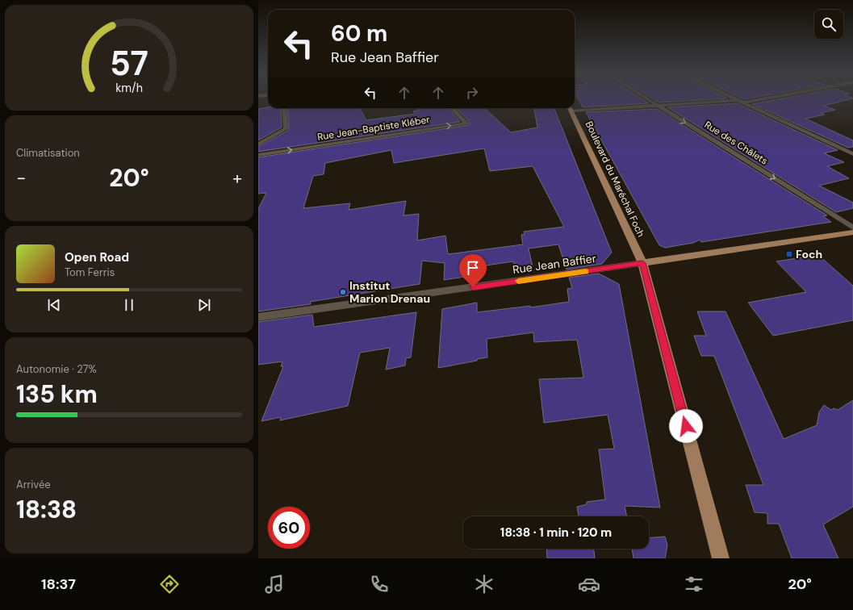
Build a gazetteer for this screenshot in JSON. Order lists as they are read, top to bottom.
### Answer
{
  "streets": {
    "main road": ["Boulevard du Maréchal Foch", "Rue Jean Baffier"],
    "street": ["Rue Jean-Baptiste Kléber", "Rue des Châlets"]
  },
  "crossings": [
    ["Boulevard du Maréchal Foch", "Rue Jean Baffier"]
  ],
  "one_way": ["Rue Jean-Baptiste Kléber"],
  "places": {
    "transit": ["Foch"],
    "other": ["Institut Marion Drenau"]
  },
  "page": {
    "turn": ["60 m", "Rue Jean Baffier"],
    "tile": [
      "Climatisation",
      ["Autonomie · 27%", "135 km"],
      ["Arrivée", "18:38"]
    ],
    "heat": ["−", "20°", "+"],
    "song": ["Open Road", "Tom Ferris"],
    "limit": "60",
    "trip": "18:38 · 1 min · 120 m",
    "tabs": ["18:37", "20°"],
    "gauge": ["57", "km/h"]
  }
}
